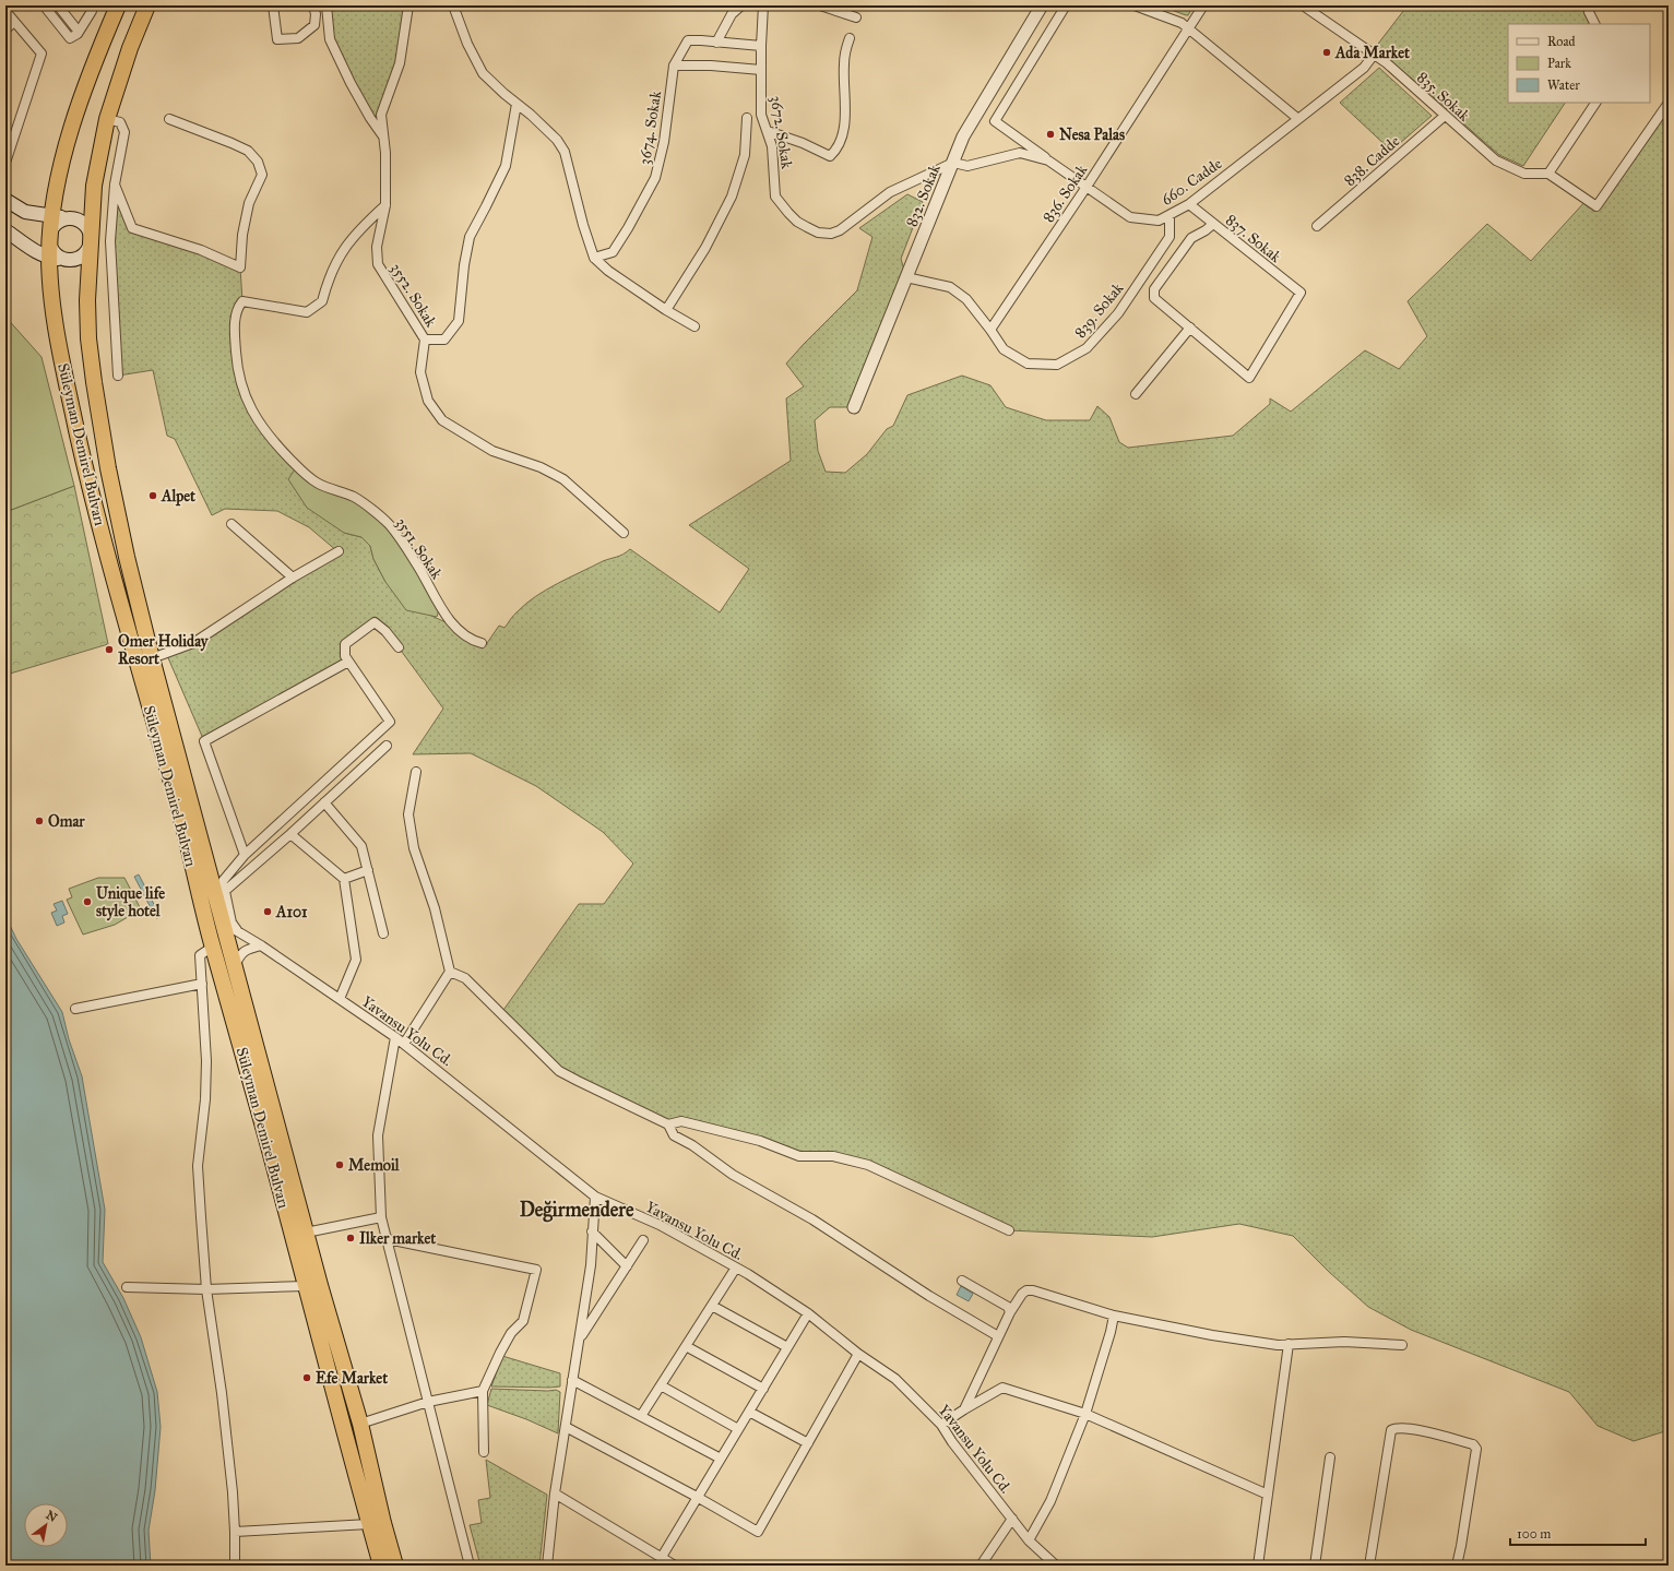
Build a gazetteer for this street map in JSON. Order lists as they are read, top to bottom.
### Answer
{
  "streets": {
    "highway": ["Süleyman Demirel Bulvarı"],
    "street": [
      "835. Sokak",
      "3674. Sokak",
      "3672. Sokak",
      "838. Cadde",
      "660. Cadde",
      "836. Sokak",
      "832. Sokak",
      "837. Sokak",
      "3552. Sokak",
      "839. Sokak",
      "3551. Sokak",
      "Yavansu Yolu Cd."
    ]
  },
  "crossings": [
    ["835. Sokak", "838. Cadde"],
    ["835. Sokak", "660. Cadde"],
    ["3672. Sokak", "660. Cadde"],
    ["3672. Sokak", "832. Sokak"],
    ["660. Cadde", "836. Sokak"],
    ["660. Cadde", "832. Sokak"],
    ["660. Cadde", "837. Sokak"],
    ["660. Cadde", "839. Sokak"],
    ["836. Sokak", "839. Sokak"],
    ["832. Sokak", "839. Sokak"],
    ["3552. Sokak", "3551. Sokak"],
    ["Süleyman Demirel Bulvarı", "Yavansu Yolu Cd."]
  ],
  "districts": ["Değirmendere"],
  "places": [
    "Ada Market",
    "Nesa Palas",
    "Alpet",
    "Omer Holiday Resort",
    "Omar",
    "Unique life style hotel",
    "A101",
    "Memoil",
    "Ilker market",
    "Efe Market"
  ],
  "legend": ["Road", "Park", "Water"],
  "scale_bar": "100 m",
  "north": "top right"
}
